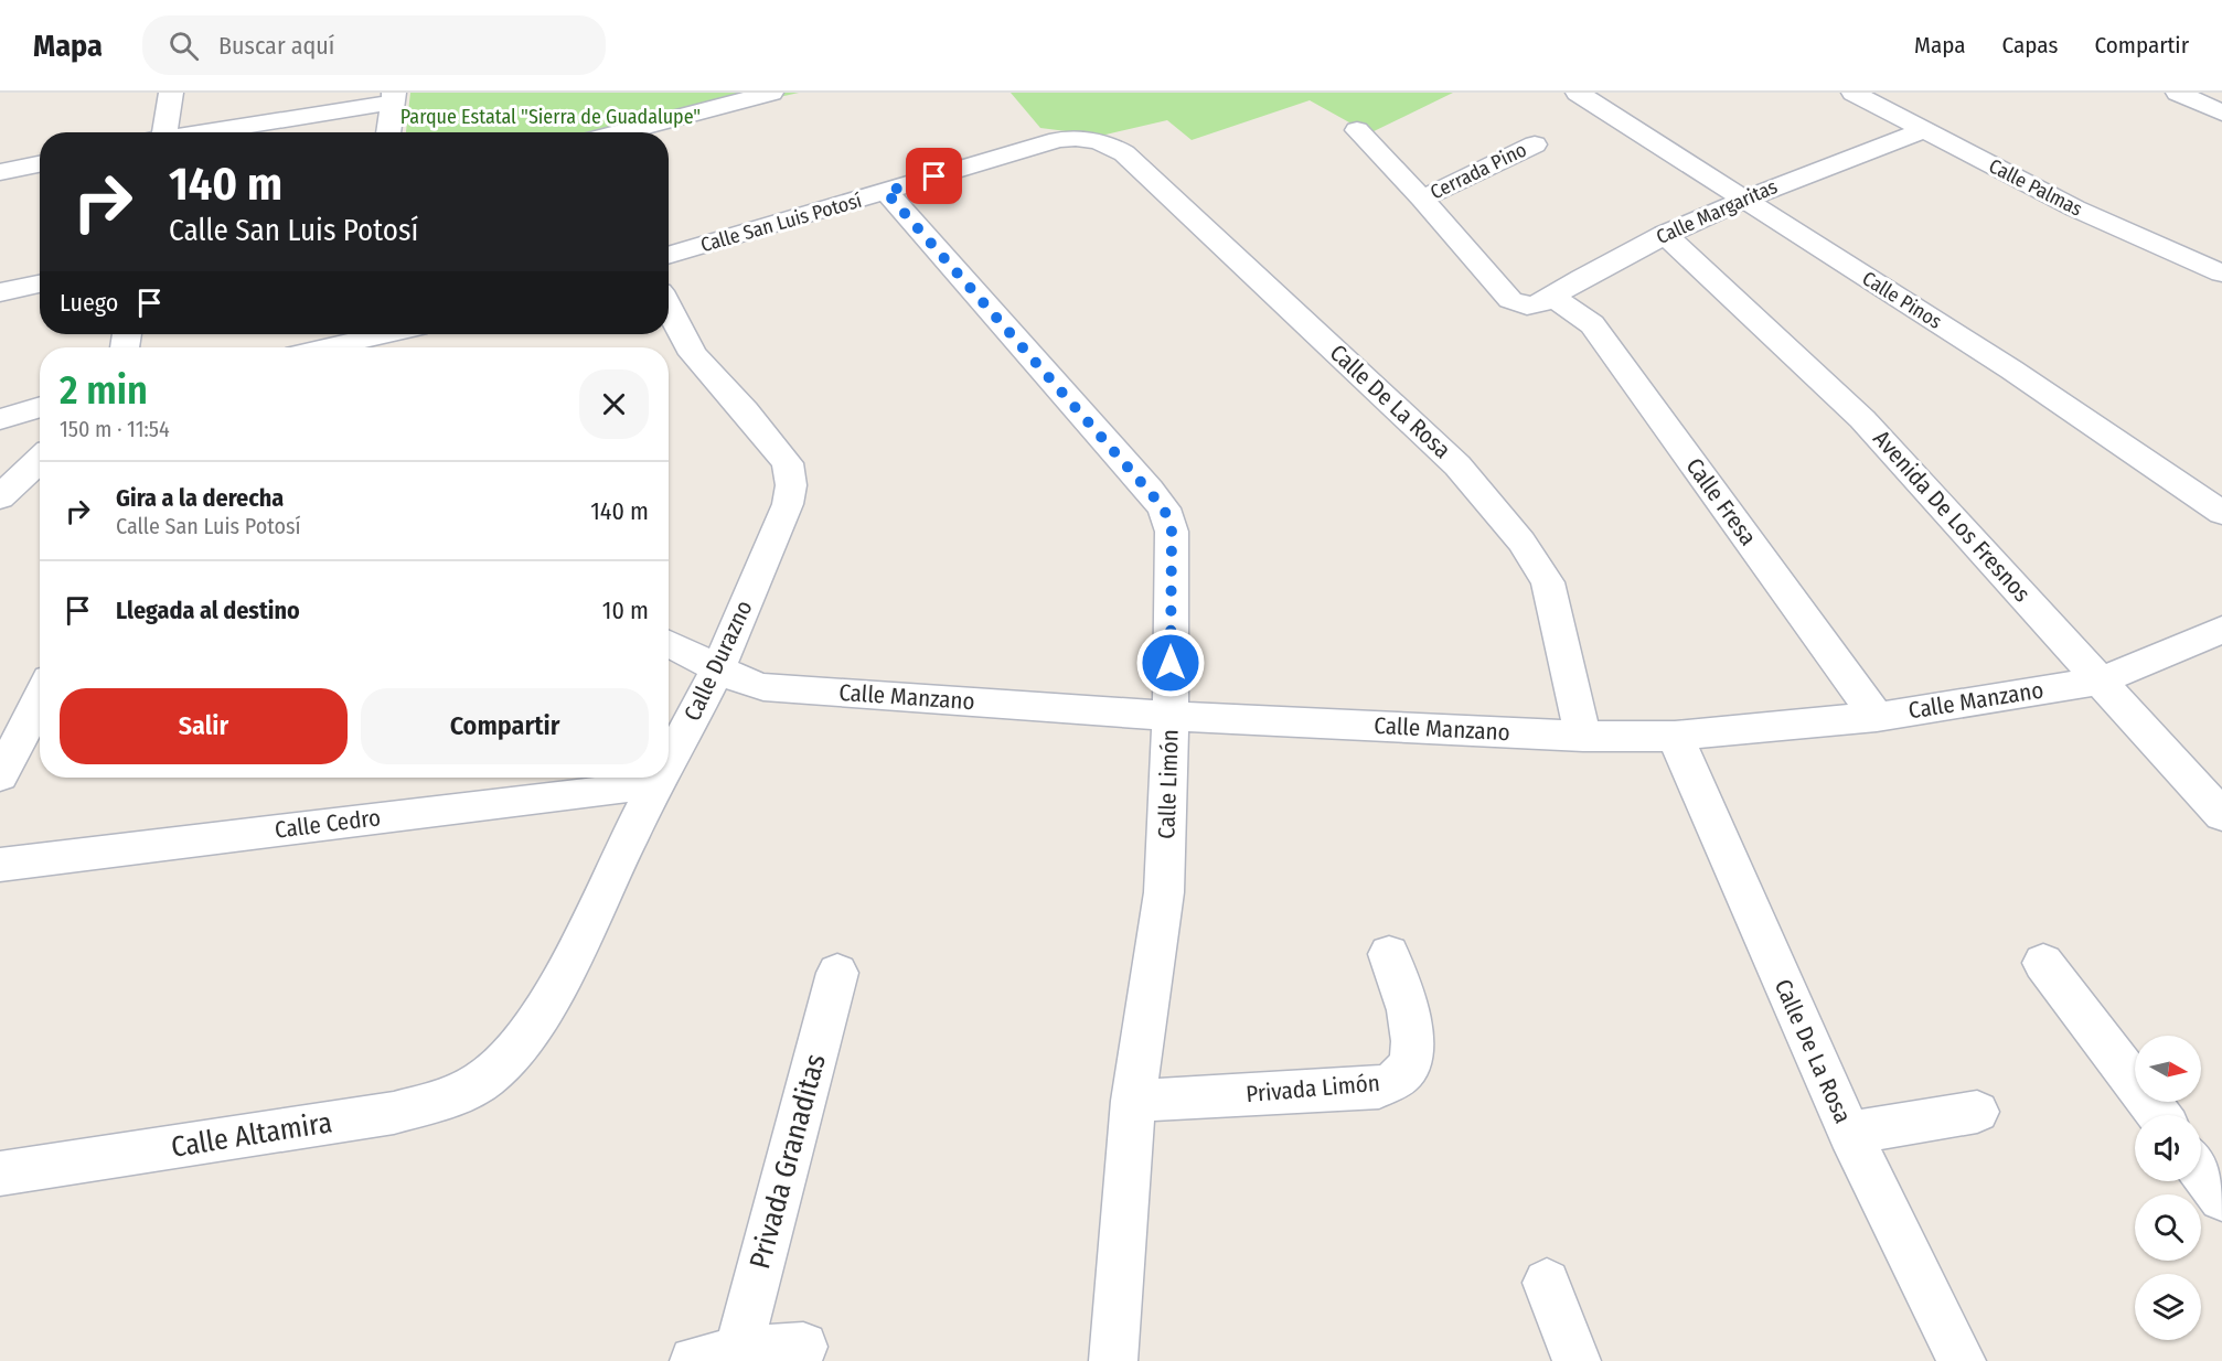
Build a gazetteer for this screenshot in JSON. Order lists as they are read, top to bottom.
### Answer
{
  "streets": {
    "street": [
      "Cerrada Pino",
      "Calle Palmas",
      "Calle Margaritas",
      "Calle San Luis Potosí",
      "Calle Pinos",
      "Calle De La Rosa",
      "Calle Fresa",
      "Avenida De Los Fresnos",
      "Calle Durazno",
      "Calle Manzano",
      "Calle Limón",
      "Calle Cedro",
      "Privada Limón",
      "Calle Altamira",
      "Privada Granaditas"
    ]
  },
  "crossings": [
    ["Cerrada Pino", "Calle Margaritas"],
    ["Calle Palmas", "Calle Margaritas"],
    ["Calle Margaritas", "Calle Pinos"],
    ["Calle Margaritas", "Calle Fresa"],
    ["Calle Margaritas", "Avenida De Los Fresnos"],
    ["Calle San Luis Potosí", "Calle De La Rosa"],
    ["Calle San Luis Potosí", "Calle Limón"],
    ["Calle De La Rosa", "Calle Manzano"],
    ["Calle Fresa", "Calle Manzano"],
    ["Avenida De Los Fresnos", "Calle Manzano"],
    ["Calle Durazno", "Calle Manzano"],
    ["Calle Durazno", "Calle Cedro"],
    ["Calle Durazno", "Calle Altamira"],
    ["Calle Manzano", "Calle Limón"],
    ["Calle Limón", "Privada Limón"]
  ],
  "parks": ["Parque Estatal \"Sierra de Guadalupe\""],
  "north": "right",
  "page": {
    "header": "Mapa",
    "search": "Buscar aquí",
    "nav": ["Mapa", "Capas", "Compartir"],
    "turn": ["140 m", "Calle San Luis Potosí"],
    "then": "Luego",
    "heading": ["2 min", "150 m · 11:54"],
    "list": [
      {
        "name": "Gira a la derecha",
        "note": "Calle San Luis Potosí",
        "value": "140 m"
      },
      {
        "name": "Llegada al destino",
        "value": "10 m"
      }
    ],
    "buttons": ["Salir", "Compartir"]
  }
}
